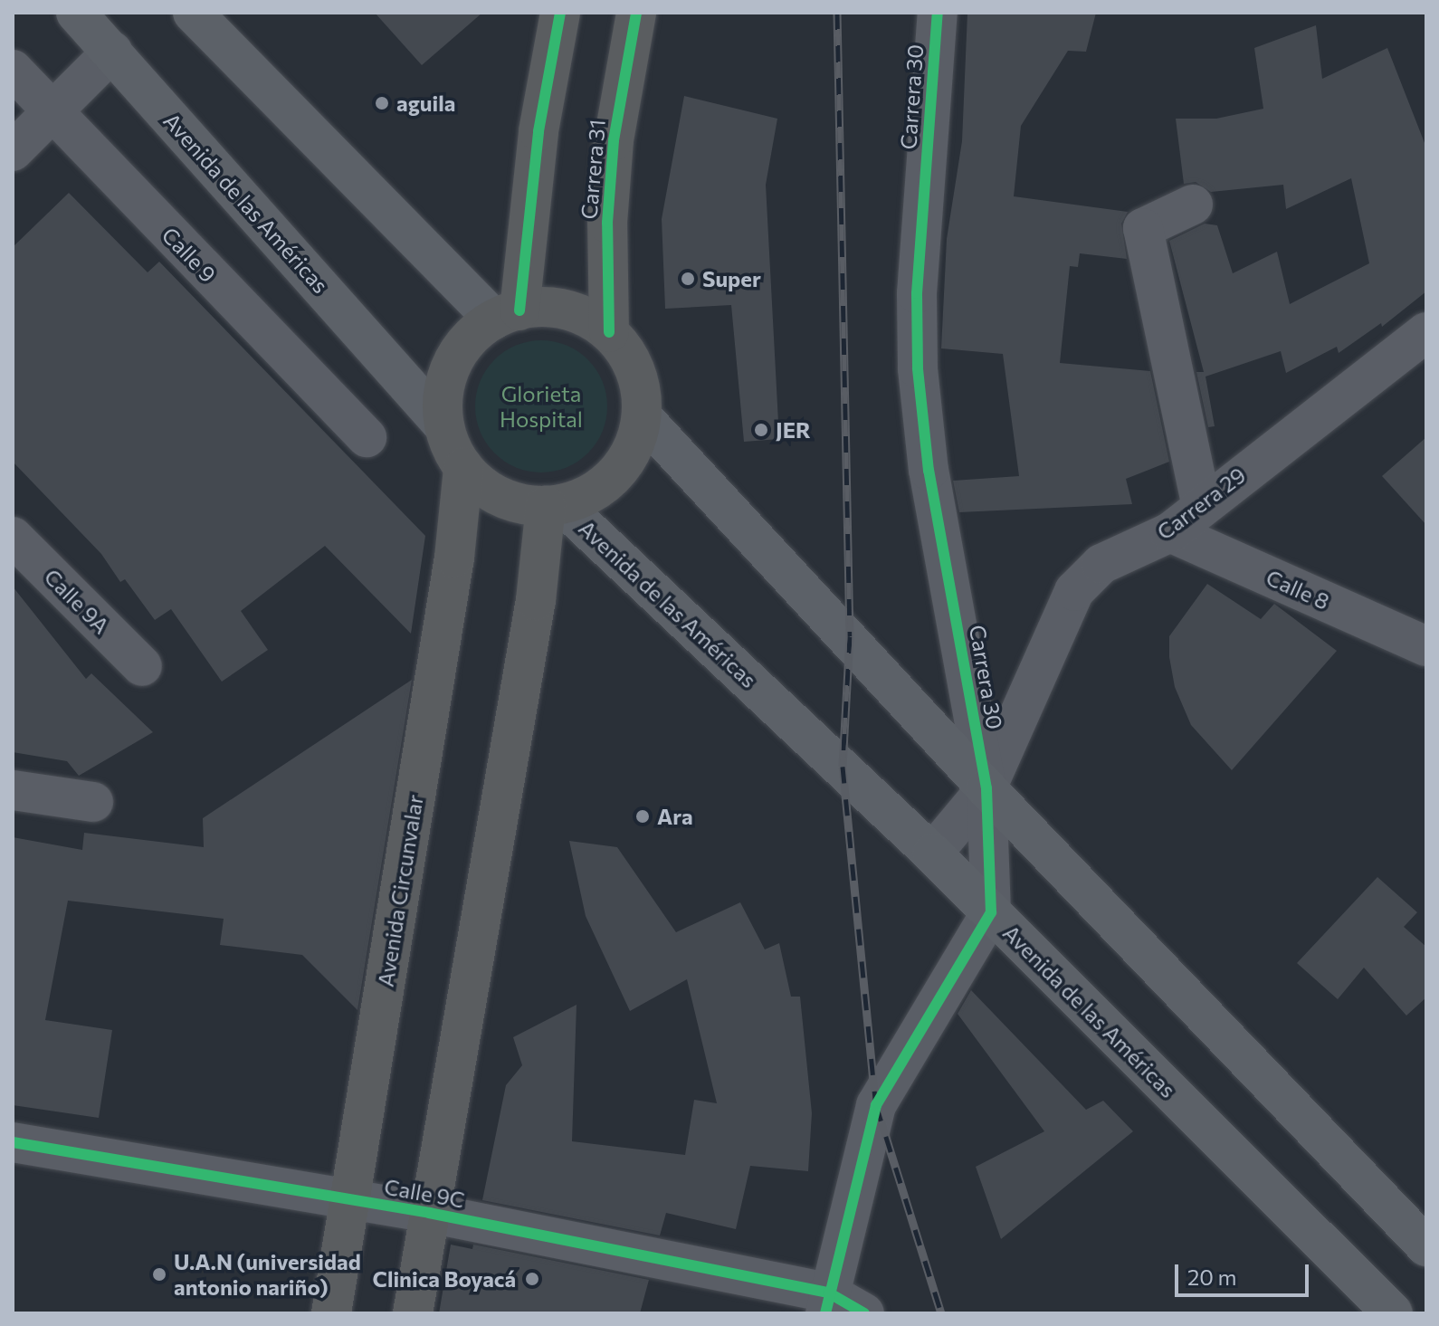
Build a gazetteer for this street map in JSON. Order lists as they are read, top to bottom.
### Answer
{
  "streets": {
    "highway": ["Carrera 31", "Avenida Circunvalar"],
    "main road": ["Avenida de las Américas"],
    "street": [
      "Carrera 30",
      "Calle 9",
      "Carrera 29",
      "Calle 8",
      "Calle 9A",
      "Calle 9C"
    ]
  },
  "crossings": [
    ["Carrera 30", "Avenida de las Américas"],
    ["Carrera 30", "Carrera 29"],
    ["Carrera 31", "Avenida de las Américas"],
    ["Carrera 31", "Avenida Circunvalar"],
    ["Avenida de las Américas", "Carrera 29"],
    ["Avenida de las Américas", "Avenida Circunvalar"],
    ["Carrera 29", "Calle 8"],
    ["Avenida Circunvalar", "Calle 9C"]
  ],
  "parks": ["Glorieta Hospital"],
  "places": [
    "aguila",
    "Super",
    "JER",
    "Ara",
    "U.A.N (universidad antonio nariño)",
    "Clinica Boyacá"
  ],
  "scale_bar": "20 m"
}
